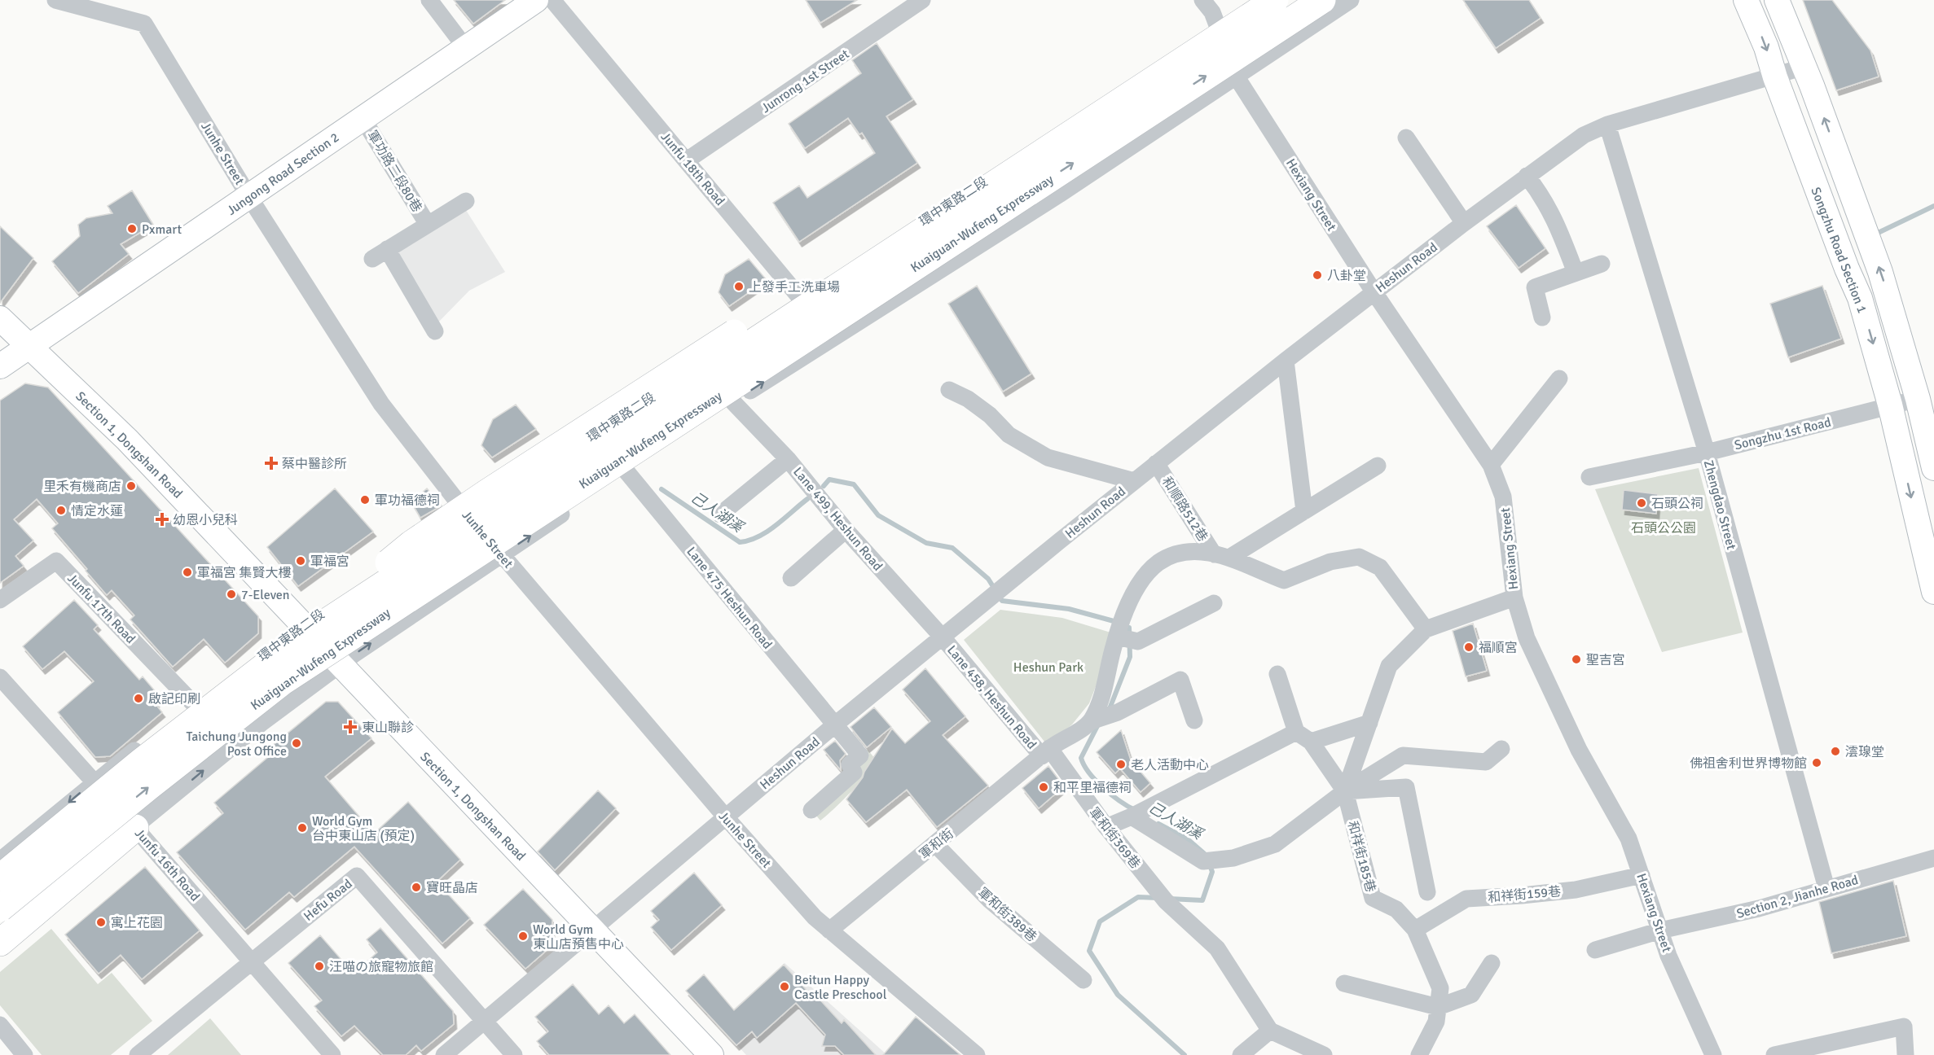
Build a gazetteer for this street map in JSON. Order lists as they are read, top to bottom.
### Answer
{
  "streets": {
    "highway": ["Kuaiguan-Wufeng Expressway"],
    "main road": ["Jungong Road Section 2", "Songzhu Road Section 1", "Section 1, Dongshan Road"],
    "street": [
      "Junrong 1st Street",
      "Junhe Street",
      "Junfu 18th Road",
      "軍功路二段80巷",
      "Hexiang Street",
      "環中東路二段",
      "Heshun Road",
      "Songzhu 1st Road",
      "Zhengdao Street",
      "和順路512巷",
      "Lane 499, Heshun Road",
      "Lane 475 Heshun Road",
      "Junfu 17th Road",
      "Lane 458, Heshun Road",
      "軍和街369巷",
      "軍和街",
      "和祥街185巷",
      "Junfu 16th Road",
      "和祥街159巷",
      "Section 2, Jianhe Road",
      "Hefu Road",
      "軍和街389巷"
    ]
  },
  "crossings": [
    ["Junrong 1st Street", "Junfu 18th Road"],
    ["Junhe Street", "Jungong Road Section 2"],
    ["Junhe Street", "環中東路二段"],
    ["Junhe Street", "Heshun Road"],
    ["Junhe Street", "軍和街"],
    ["Junfu 18th Road", "環中東路二段"],
    ["軍功路二段80巷", "Jungong Road Section 2"],
    ["Jungong Road Section 2", "Section 1, Dongshan Road"],
    ["Hexiang Street", "環中東路二段"],
    ["Hexiang Street", "Heshun Road"],
    ["Hexiang Street", "和祥街159巷"],
    ["Hexiang Street", "Section 2, Jianhe Road"],
    ["環中東路二段", "Kuaiguan-Wufeng Expressway"],
    ["環中東路二段", "Section 1, Dongshan Road"],
    ["環中東路二段", "Junfu 17th Road"],
    ["環中東路二段", "Junfu 16th Road"],
    ["Kuaiguan-Wufeng Expressway", "Section 1, Dongshan Road"],
    ["Songzhu Road Section 1", "Heshun Road"],
    ["Songzhu Road Section 1", "Songzhu 1st Road"],
    ["Heshun Road", "Section 1, Dongshan Road"],
    ["Heshun Road", "Zhengdao Street"],
    ["Heshun Road", "和順路512巷"],
    ["Heshun Road", "Lane 499, Heshun Road"],
    ["Heshun Road", "Lane 475 Heshun Road"],
    ["Heshun Road", "Lane 458, Heshun Road"],
    ["Heshun Road", "Hefu Road"],
    ["Songzhu 1st Road", "Zhengdao Street"],
    ["Zhengdao Street", "Section 2, Jianhe Road"],
    ["Lane 499, Heshun Road", "Lane 458, Heshun Road"],
    ["Lane 458, Heshun Road", "軍和街369巷"],
    ["Lane 458, Heshun Road", "軍和街"],
    ["軍和街369巷", "軍和街"],
    ["軍和街", "軍和街389巷"],
    ["和祥街185巷", "和祥街159巷"],
    ["Junfu 16th Road", "Hefu Road"]
  ],
  "water": ["己人湖溪"],
  "parks": ["石頭公公園", "Heshun Park"],
  "places": {
    "other": [
      "Pxmart",
      "八卦堂",
      "上發手工洗車場",
      "里禾有機商店",
      "軍功福德祠",
      "石頭公祠",
      "情定水蓮",
      "軍福宮",
      "軍福宮 集賢大樓",
      "7-Eleven",
      "福順宮",
      "聖吉宮",
      "啟記印刷",
      "Taichung Jungong Post Office",
      "澐瑔堂",
      "佛祖舍利世界博物館",
      "老人活動中心",
      "和平里福德祠",
      "World Gym 台中東山店 (預定)",
      "寶旺晶店",
      "寓上花園",
      "World Gym 東山店預售中心",
      "汪喵の旅寵物旅館",
      "Beitun Happy Castle Preschool"
    ],
    "health": ["蔡中醫診所", "幼恩小兒科", "東山聯診"]
  }
}
